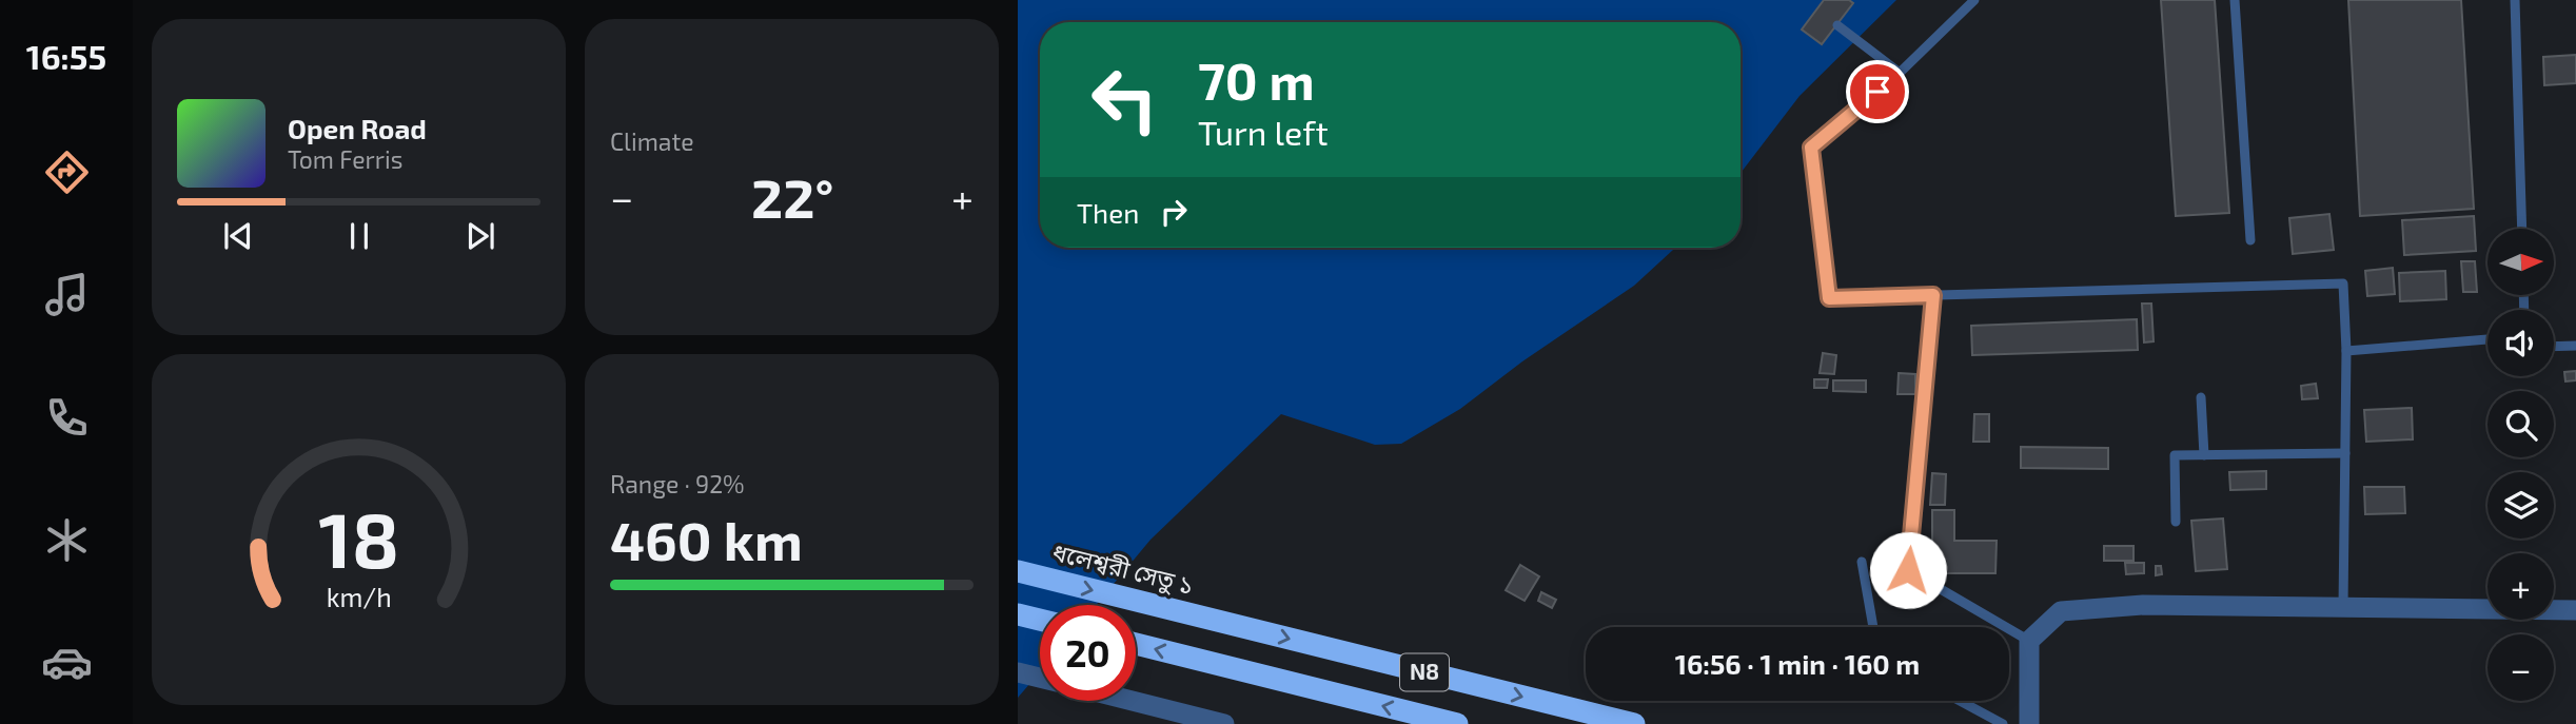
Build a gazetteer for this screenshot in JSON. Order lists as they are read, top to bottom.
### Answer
{
  "streets": {
    "highway": ["ধলেশ্বরী সেতু ১", "N8"]
  },
  "north": "right",
  "page": {
    "tabs": "16:55",
    "tile": [
      "Climate",
      ["Range · 92%", "460 km"]
    ],
    "turn": ["70 m", "Turn left"],
    "song": ["Open Road", "Tom Ferris"],
    "heat": ["−", "22°", "+"],
    "then": "Then",
    "map_buttons": ["+", "−"],
    "limit": "20",
    "trip": "16:56 · 1 min · 160 m",
    "gauge": ["18", "km/h"]
  }
}
